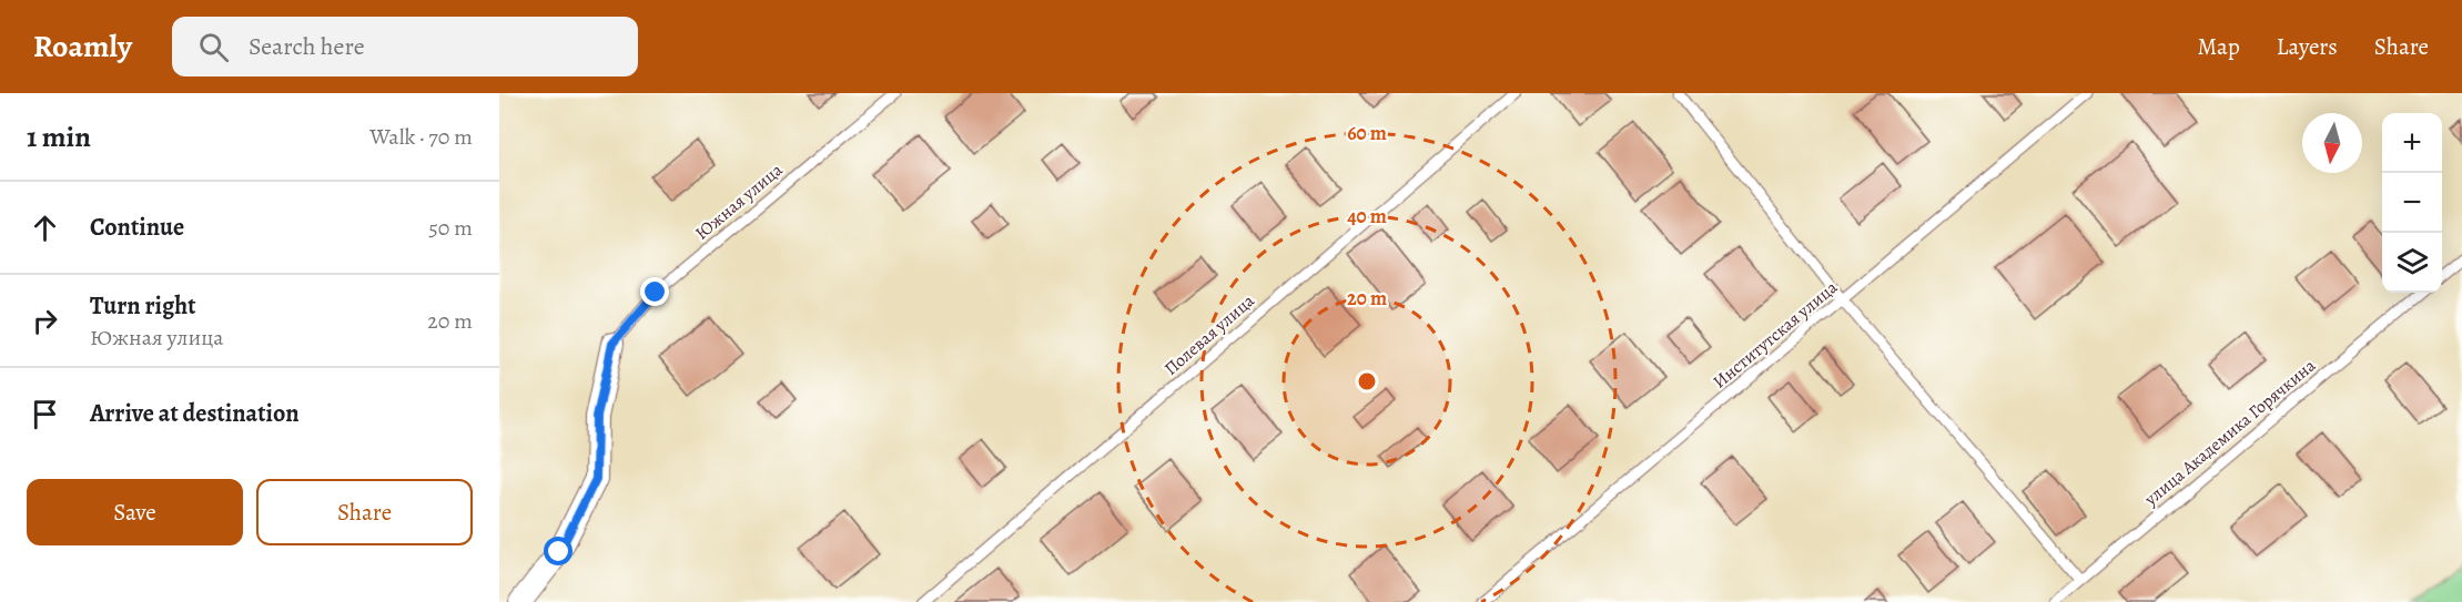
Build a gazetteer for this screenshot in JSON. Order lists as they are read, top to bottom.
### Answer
{
  "streets": {
    "lane": [
      "Южная улица",
      "Полевая улица",
      "Институтская улица",
      "улица Академика Горячкина"
    ]
  },
  "north": "bottom",
  "page": {
    "header": "Roamly",
    "search": "Search here",
    "nav": ["Map", "Layers", "Share"],
    "heading": ["1 min", "Walk · 70 m"],
    "map_buttons": ["+", "−"],
    "list": [
      ["Continue", "50 m"],
      ["Turn right", "Южная улица", "20 m"],
      "Arrive at destination"
    ],
    "buttons": ["Save", "Share"]
  },
  "rings": ["60 m", "40 m", "20 m"]
}
